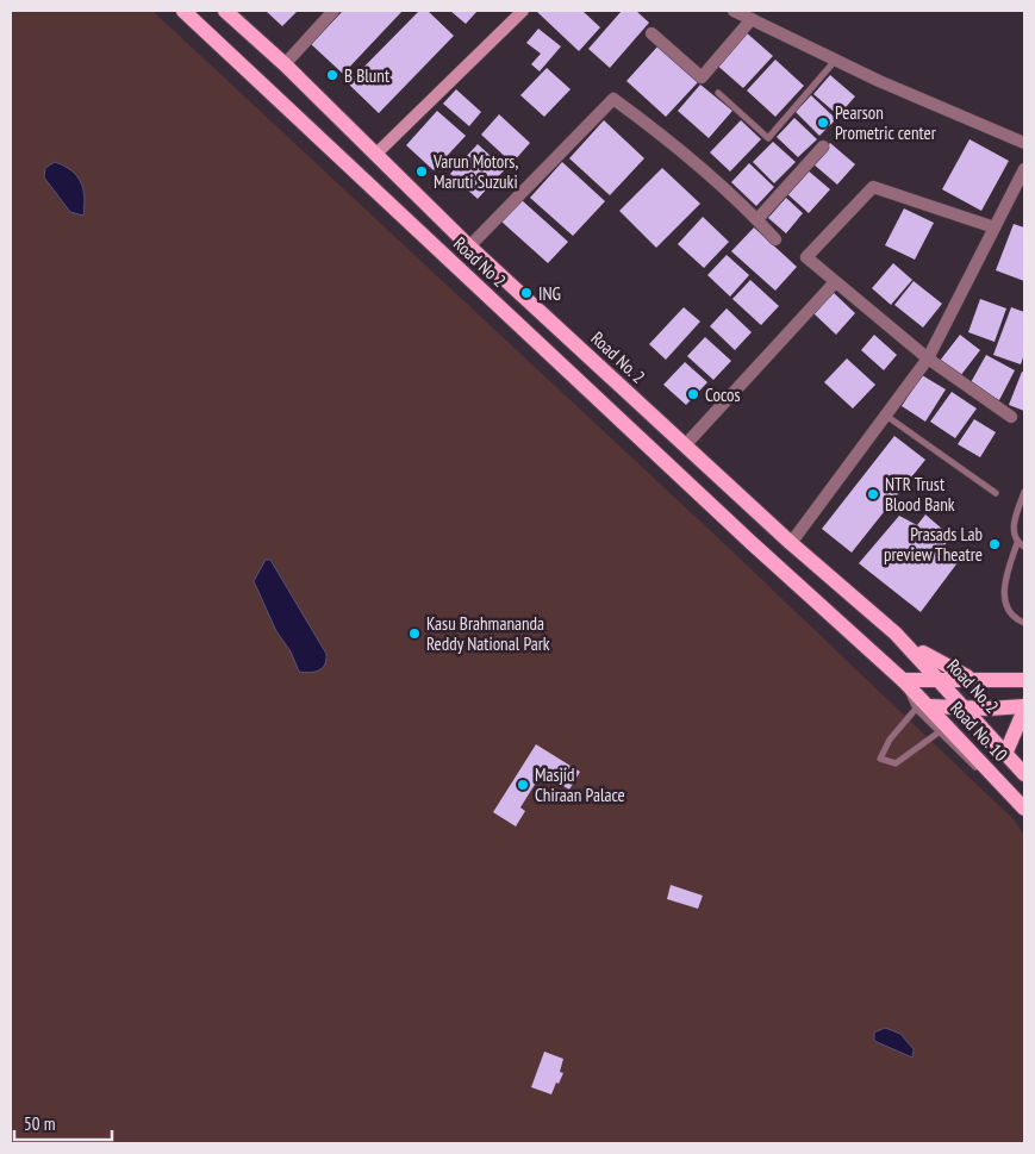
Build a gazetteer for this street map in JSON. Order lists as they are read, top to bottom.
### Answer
{
  "streets": {
    "main road": ["Road No 2", "Road No. 2", "Road No. 10"]
  },
  "crossings": [
    ["Road No. 2", "Road No. 10"]
  ],
  "places": [
    "B Blunt",
    "Pearson Prometric center",
    "Varun Motors, Maruti Suzuki",
    "ING",
    "Cocos",
    "NTR Trust Blood Bank",
    "Prasads Lab preview Theatre",
    "Kasu Brahmananda Reddy National Park",
    "Masjid Chiraan Palace"
  ],
  "scale_bar": "50 m"
}
